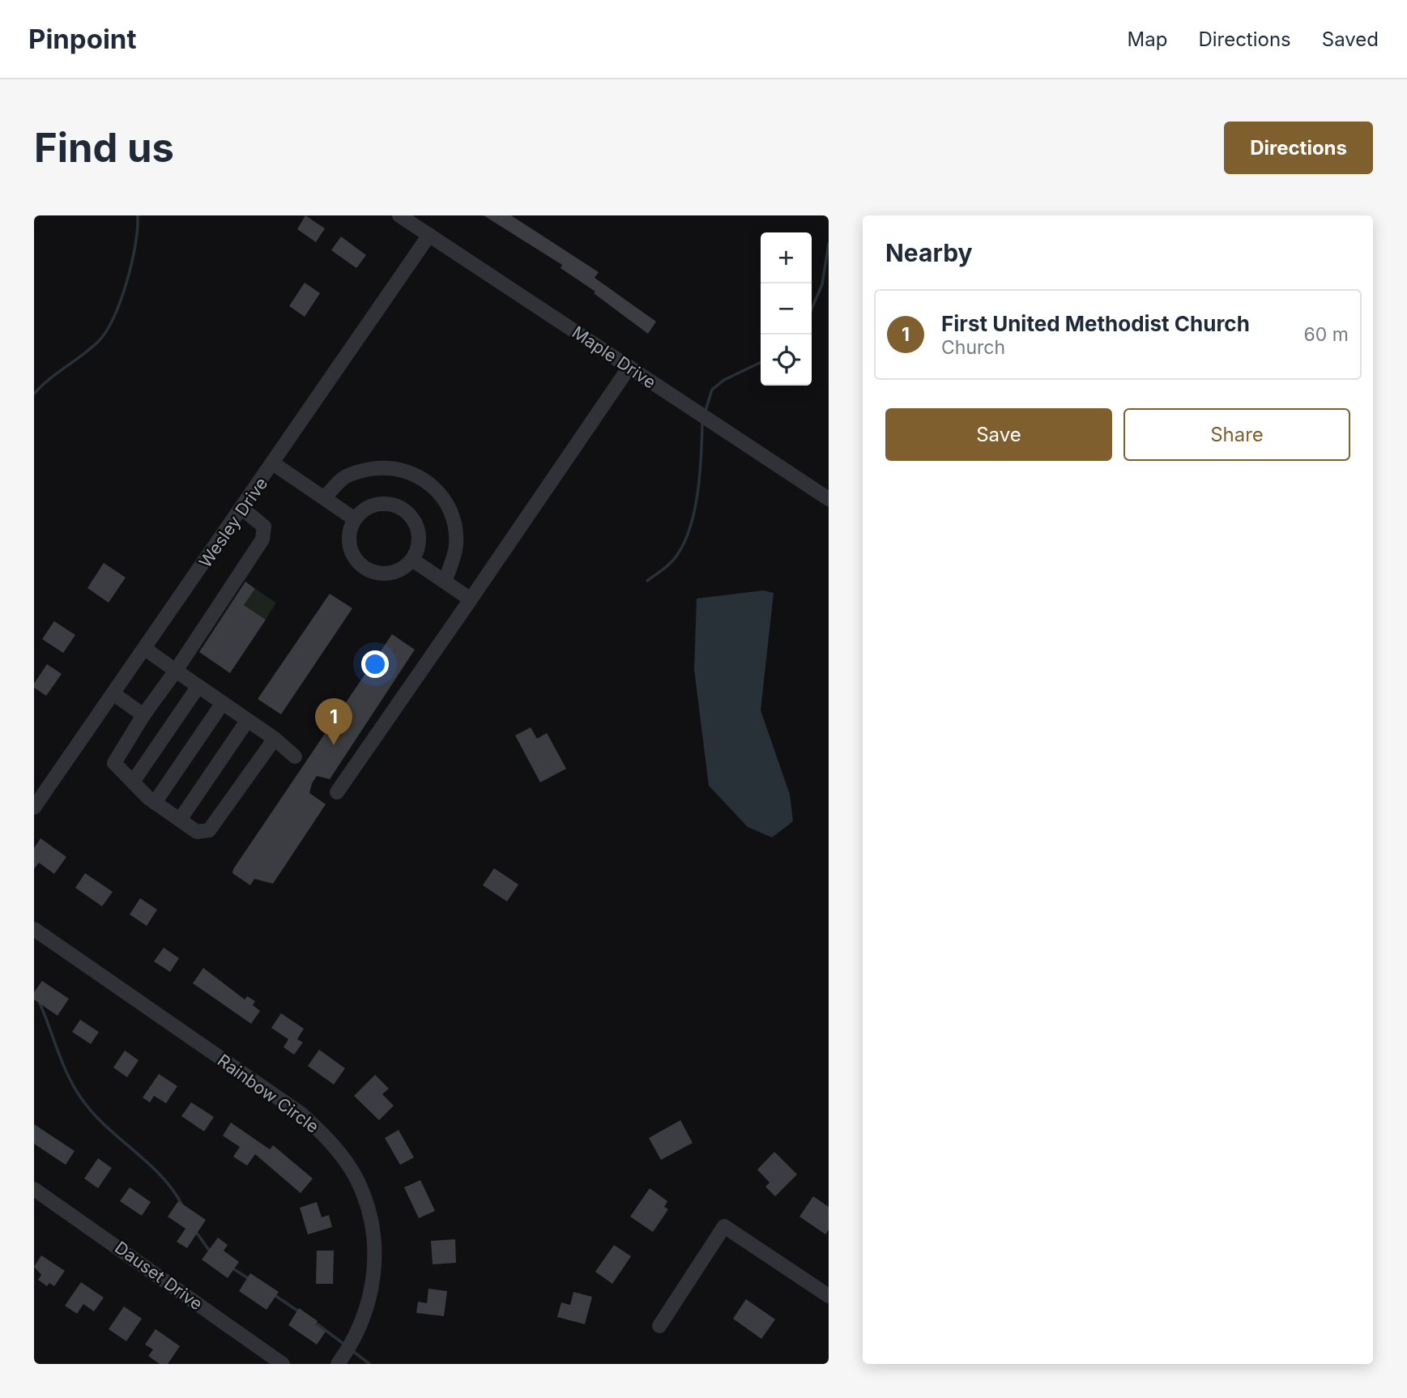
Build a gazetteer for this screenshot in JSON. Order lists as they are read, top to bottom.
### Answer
{
  "streets": {
    "street": [
      "Maple Drive",
      "Wesley Drive",
      "Rainbow Circle",
      "Dauset Drive"
    ]
  },
  "crossings": [
    ["Maple Drive", "Wesley Drive"]
  ],
  "page": {
    "header": "Pinpoint",
    "nav": ["Map", "Directions", "Saved"],
    "buttons": [
      "Directions",
      ["Save", "Share"]
    ],
    "title": "Find us",
    "heading": "Nearby",
    "map_buttons": ["+", "−"],
    "list": [
      {
        "mark": "1",
        "name": "First United Methodist Church",
        "note": "Church",
        "value": "60 m"
      }
    ],
    "pins": "1"
  }
}
